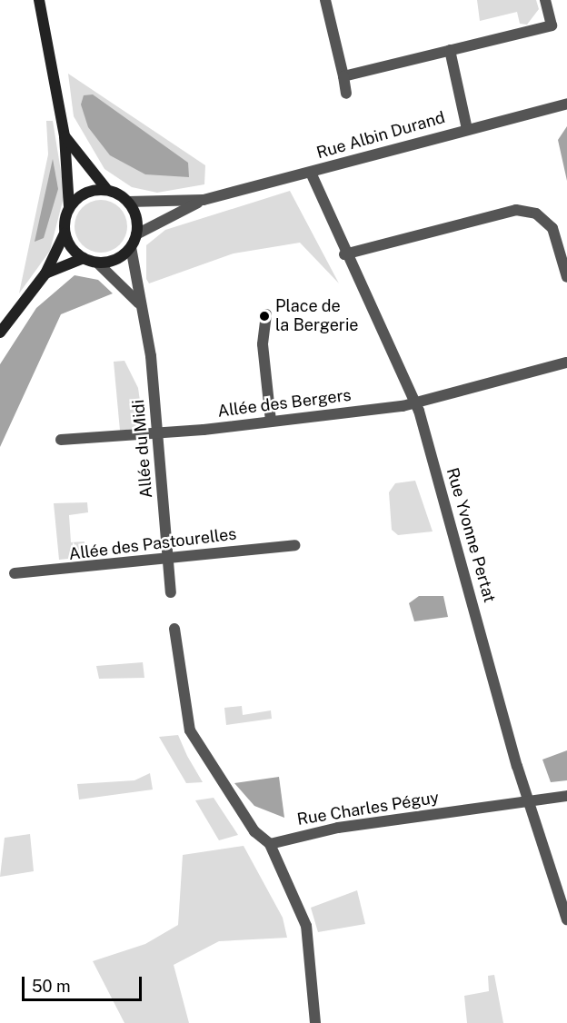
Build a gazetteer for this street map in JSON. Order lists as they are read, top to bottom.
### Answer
{
  "streets": {
    "street": [
      "Rue Albin Durand",
      "Allée des Bergers",
      "Allée du Midi",
      "Rue Yvonne Pertat",
      "Allée des Pastourelles",
      "Rue Charles Péguy"
    ]
  },
  "crossings": [
    ["Rue Albin Durand", "Allée du Midi"],
    ["Rue Albin Durand", "Rue Yvonne Pertat"],
    ["Allée des Bergers", "Allée du Midi"],
    ["Allée des Bergers", "Rue Yvonne Pertat"],
    ["Allée du Midi", "Allée des Pastourelles"],
    ["Rue Yvonne Pertat", "Rue Charles Péguy"]
  ],
  "places": ["Place de la Bergerie"],
  "scale_bar": "50 m"
}
